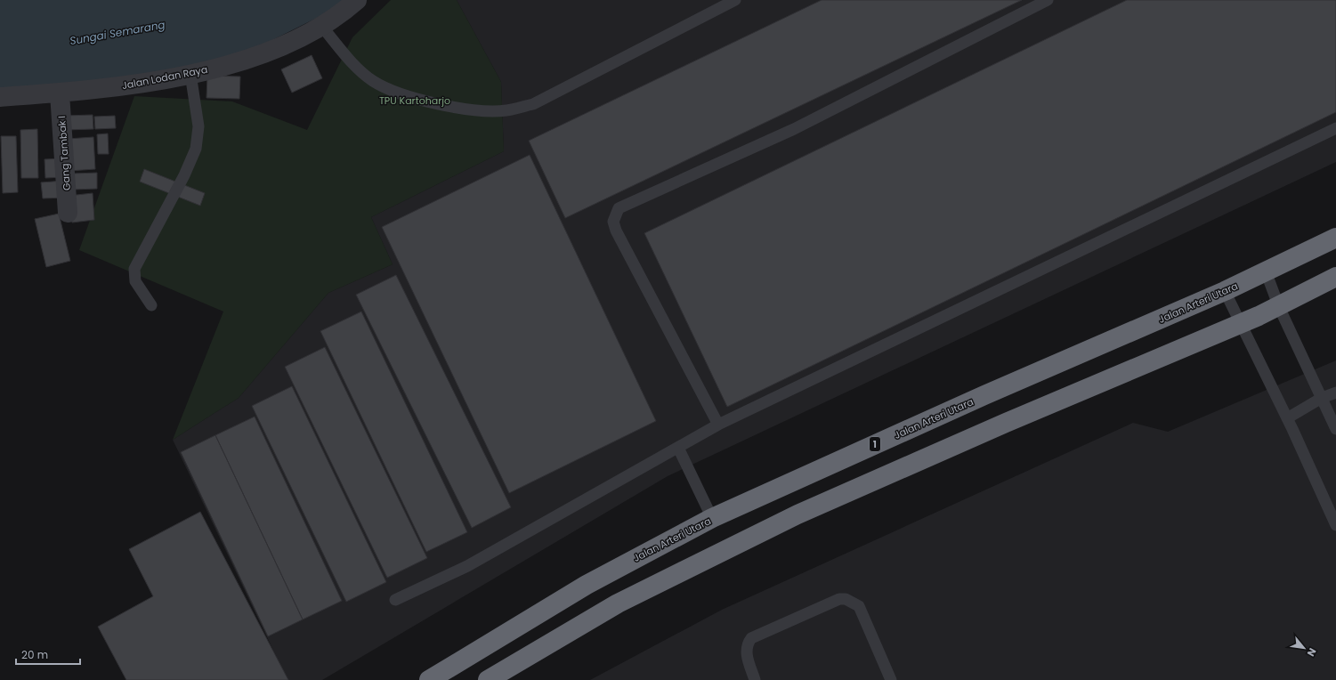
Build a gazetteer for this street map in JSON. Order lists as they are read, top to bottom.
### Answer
{
  "streets": {
    "highway": ["Jalan Arteri Utara", "1"],
    "street": ["Jalan Lodan Raya", "Gang Tambak I"]
  },
  "crossings": [
    ["Jalan Lodan Raya", "Gang Tambak I"]
  ],
  "water": ["Sungai Semarang"],
  "parks": ["TPU Kartoharjo"],
  "scale_bar": "20 m",
  "north": "bottom right"
}
